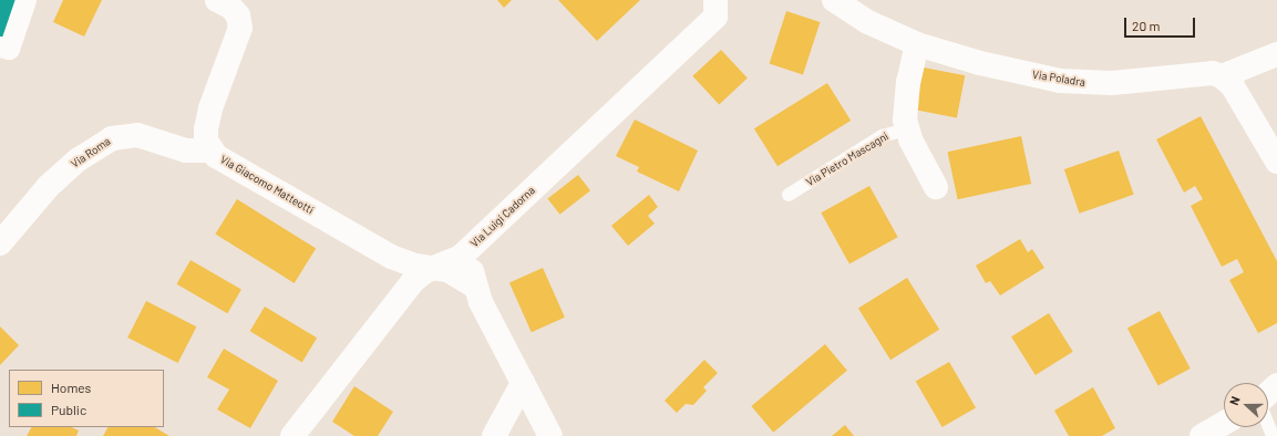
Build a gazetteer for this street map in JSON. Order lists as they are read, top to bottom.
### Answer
{
  "streets": {
    "street": [
      "Via Poladra",
      "Via Roma",
      "Via Giacomo Matteotti",
      "Via Luigi Cadorna"
    ],
    "lane": ["Via Pietro Mascagni"]
  },
  "crossings": [
    ["Via Roma", "Via Giacomo Matteotti"],
    ["Via Giacomo Matteotti", "Via Luigi Cadorna"]
  ],
  "legend": ["Homes", "Public"],
  "scale_bar": "20 m",
  "north": "left"
}
